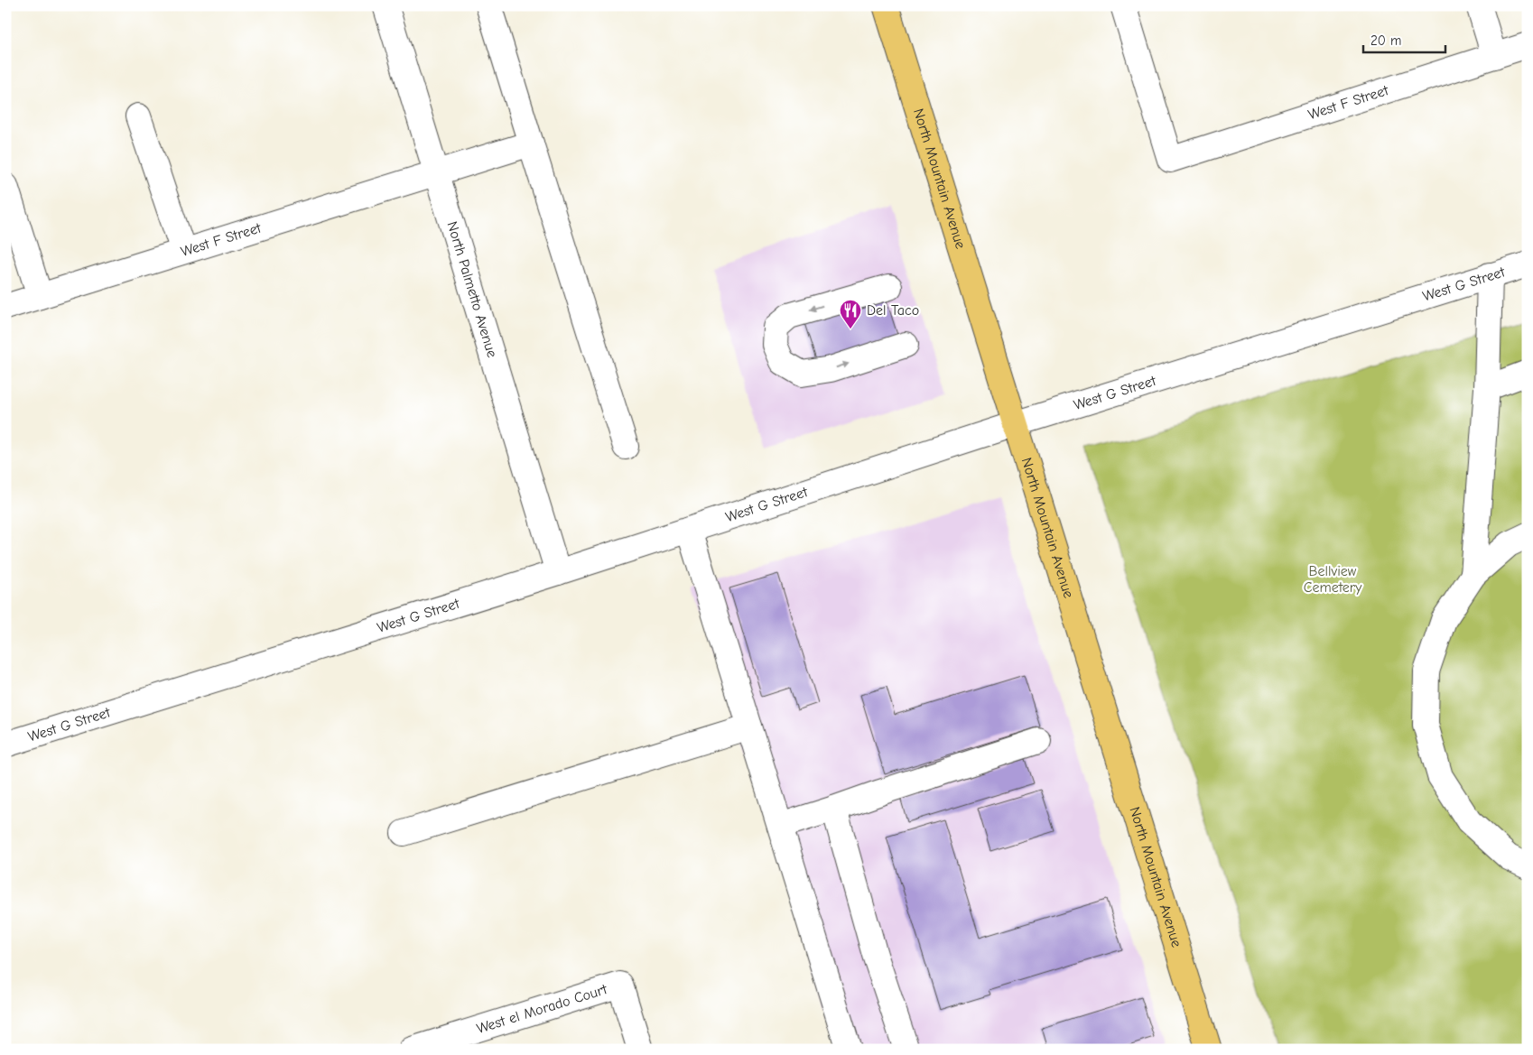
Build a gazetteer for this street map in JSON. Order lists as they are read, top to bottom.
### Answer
{
  "streets": {
    "main road": ["North Mountain Avenue"],
    "street": [
      "West F Street",
      "West G Street",
      "North Palmetto Avenue",
      "West el Morado Court"
    ]
  },
  "crossings": [
    ["West F Street", "North Palmetto Avenue"],
    ["North Mountain Avenue", "West G Street"],
    ["West G Street", "North Palmetto Avenue"]
  ],
  "parks": ["Bellview Cemetery"],
  "places": {
    "restaurant": ["Del Taco"]
  },
  "scale_bar": "20 m"
}
